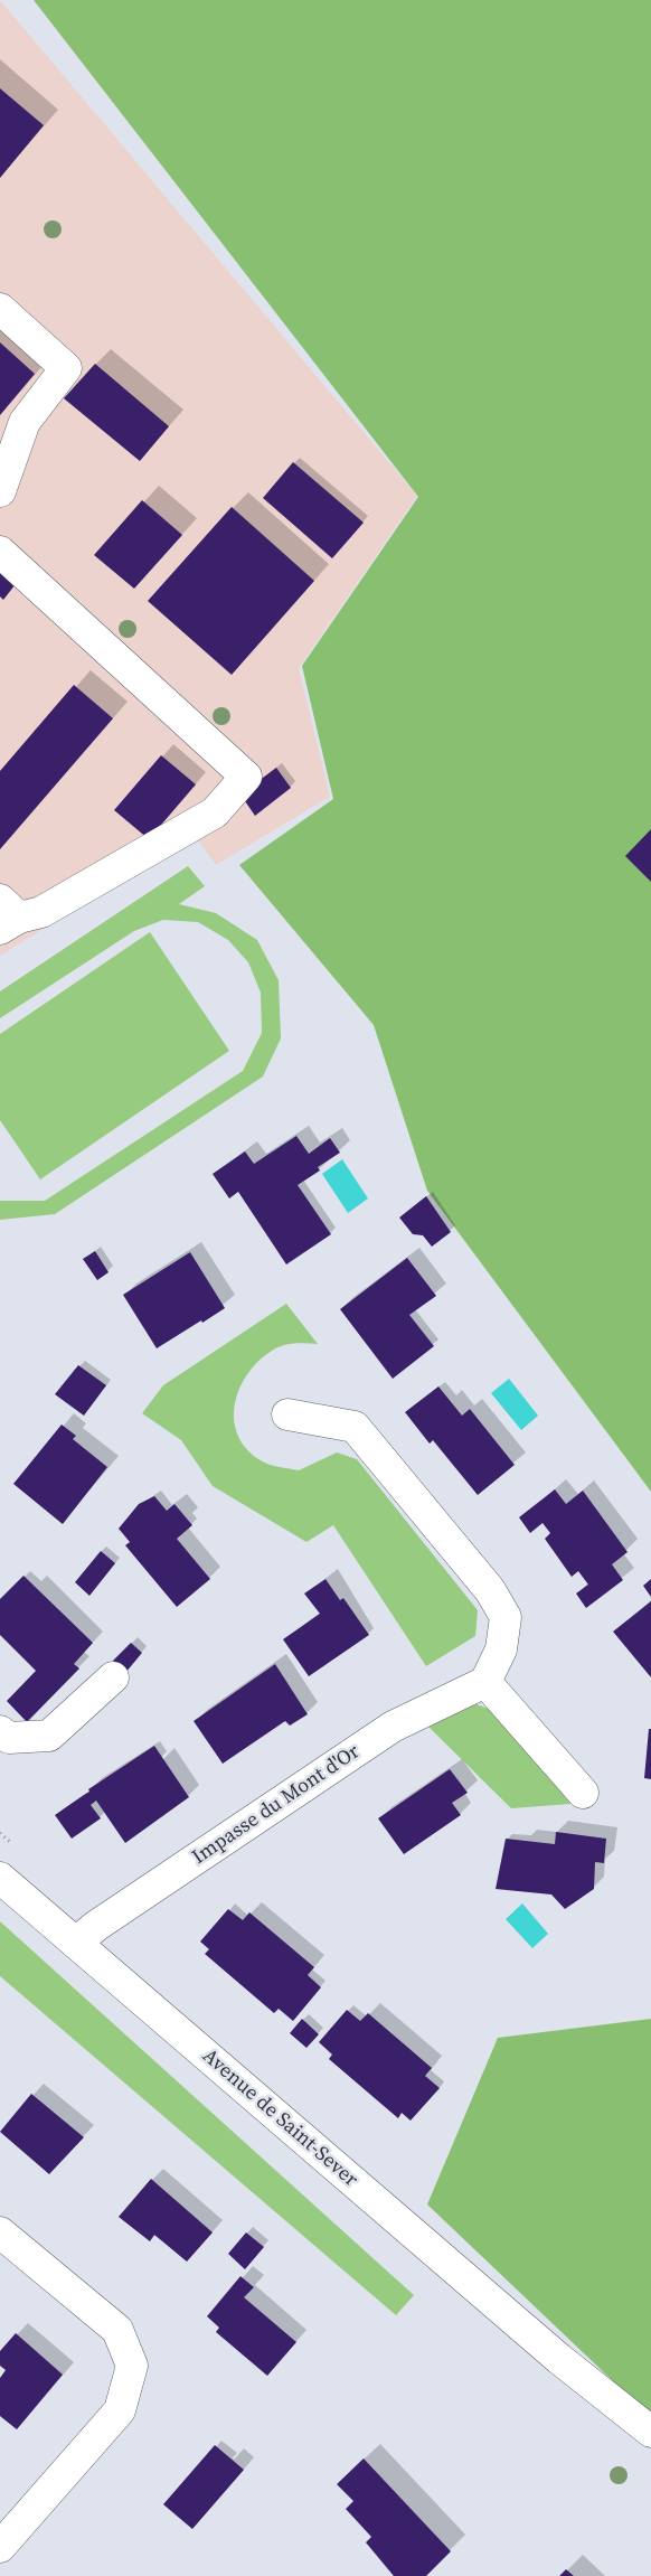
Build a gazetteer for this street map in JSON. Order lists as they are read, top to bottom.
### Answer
{
  "streets": {
    "street": ["Impasse du Mont d'Or", "Avenue de Saint-Sever"]
  },
  "crossings": [
    ["Impasse du Mont d'Or", "Avenue de Saint-Sever"]
  ]
}
